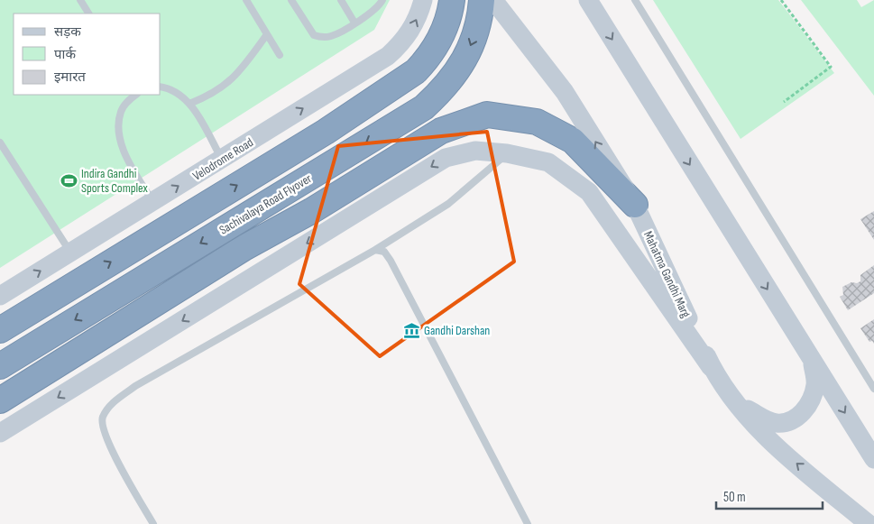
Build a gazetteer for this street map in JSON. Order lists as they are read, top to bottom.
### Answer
{
  "streets": {
    "highway": ["Sachivalaya Road Flyover"],
    "street": ["Velodrome Road", "Mahatma Gandhi Marg"]
  },
  "places": {
    "sports": ["Indira Gandhi Sports Complex"],
    "museum": ["Gandhi Darshan"]
  },
  "legend": ["सड़क", "पार्क", "इमारत"],
  "scale_bar": "50 m"
}
